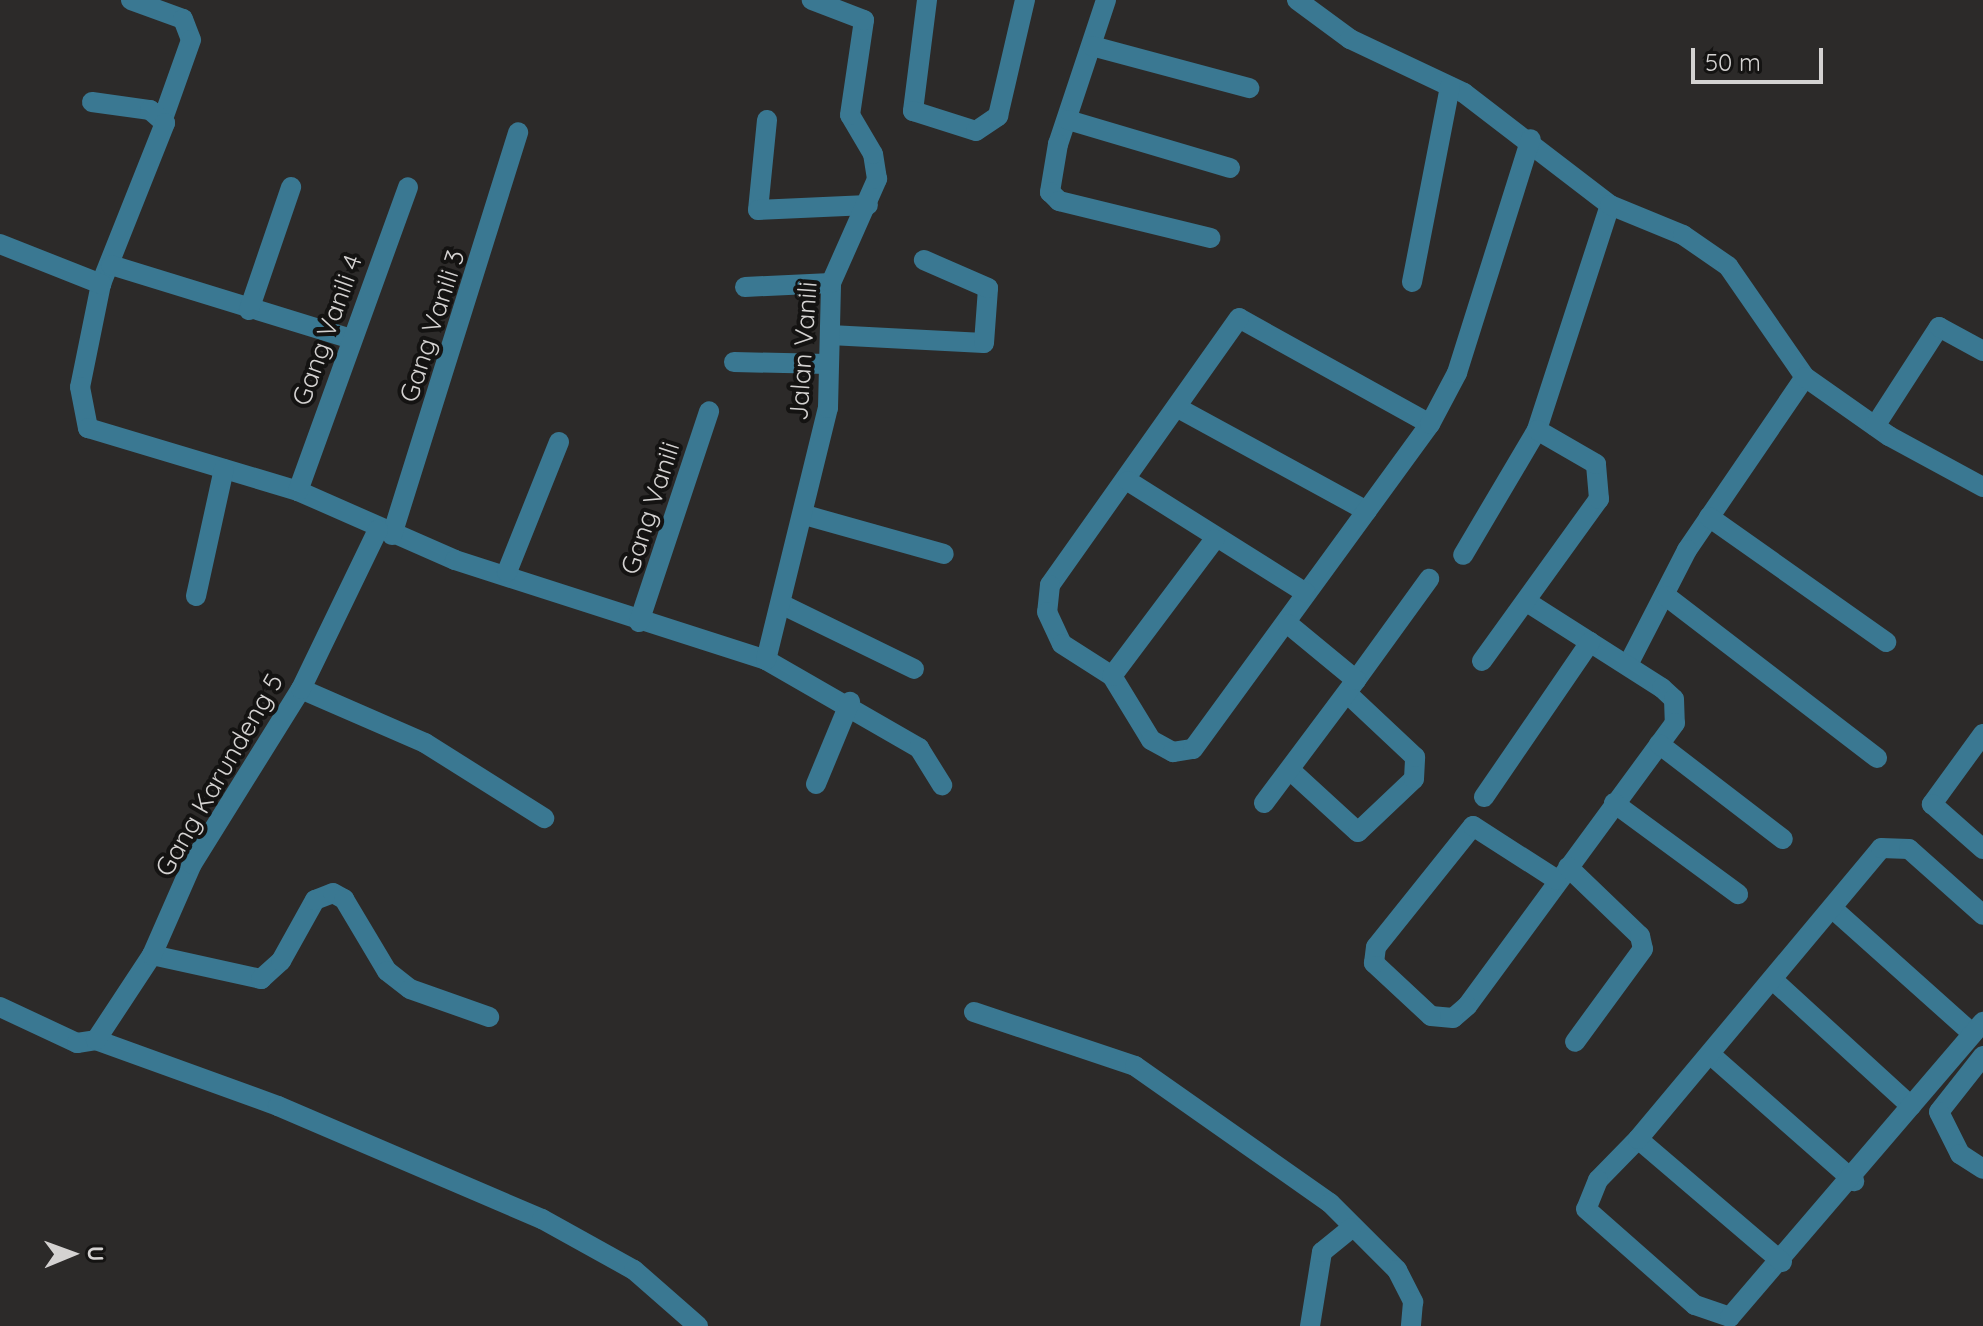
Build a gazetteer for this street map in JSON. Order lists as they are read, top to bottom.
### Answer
{
  "streets": {
    "street": [
      "Gang Vanili 3",
      "Gang Vanili 4",
      "Jalan Vanili",
      "Gang Vanili",
      "Gang Karundeng 5"
    ]
  },
  "crossings": [
    ["Gang Vanili 3", "Gang Karundeng 5"]
  ],
  "scale_bar": "50 m",
  "north": "right"
}
